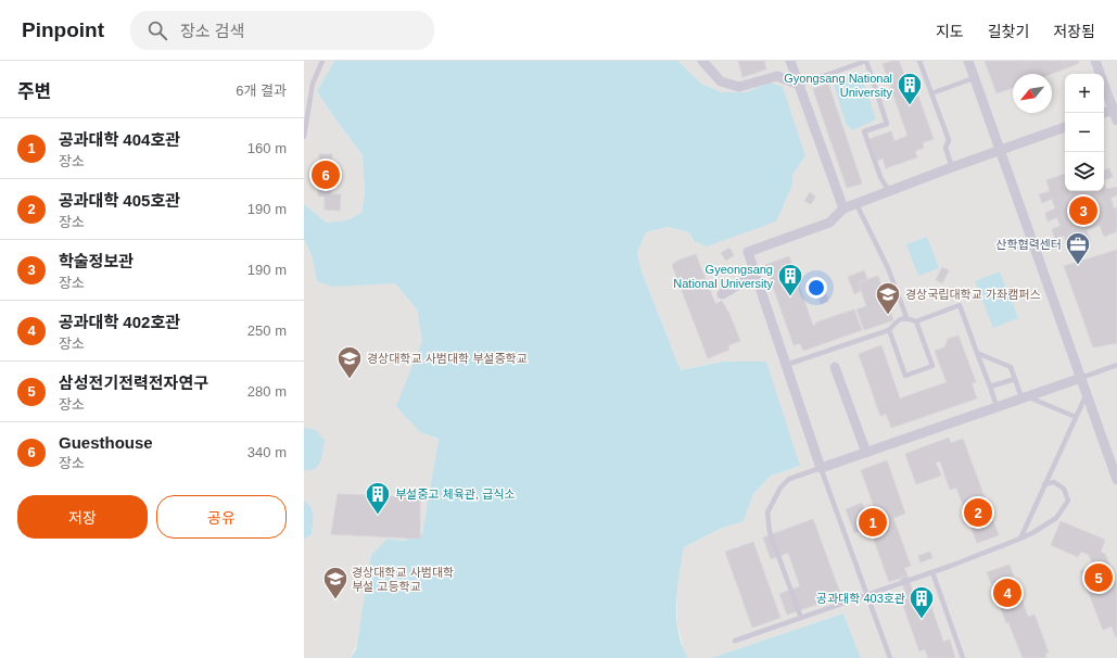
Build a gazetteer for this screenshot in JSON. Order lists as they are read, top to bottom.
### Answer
{
  "places": {
    "building": [
      "Gyongsang National University",
      "Gyeongsang National University",
      "부설중고 체육관, 급식소",
      "공과대학 403호관"
    ],
    "office": ["산학협력센터"],
    "school or university": ["경상국립대학교 가좌캠퍼스", "경상대학교 사범대학 부설중학교", "경상대학교 사범대학 부설 고등학교"]
  },
  "north": "bottom left",
  "page": {
    "header": "Pinpoint",
    "search": "장소 검색",
    "nav": ["지도", "길찾기", "저장됨"],
    "heading": ["주변", "6개 결과"],
    "map_buttons": ["+", "−"],
    "list": [
      {
        "mark": "1",
        "name": "공과대학 404호관",
        "note": "장소",
        "value": "160 m"
      },
      {
        "mark": "2",
        "name": "공과대학 405호관",
        "note": "장소",
        "value": "190 m"
      },
      {
        "mark": "3",
        "name": "학술정보관",
        "note": "장소",
        "value": "190 m"
      },
      {
        "mark": "4",
        "name": "공과대학 402호관",
        "note": "장소",
        "value": "250 m"
      },
      {
        "mark": "5",
        "name": "삼성전기전력전자연구",
        "note": "장소",
        "value": "280 m"
      },
      {
        "mark": "6",
        "name": "Guesthouse",
        "note": "장소",
        "value": "340 m"
      }
    ],
    "pins": [
      "6",
      "3",
      "2",
      "1",
      "5",
      "4"
    ],
    "buttons": ["저장", "공유"]
  }
}
